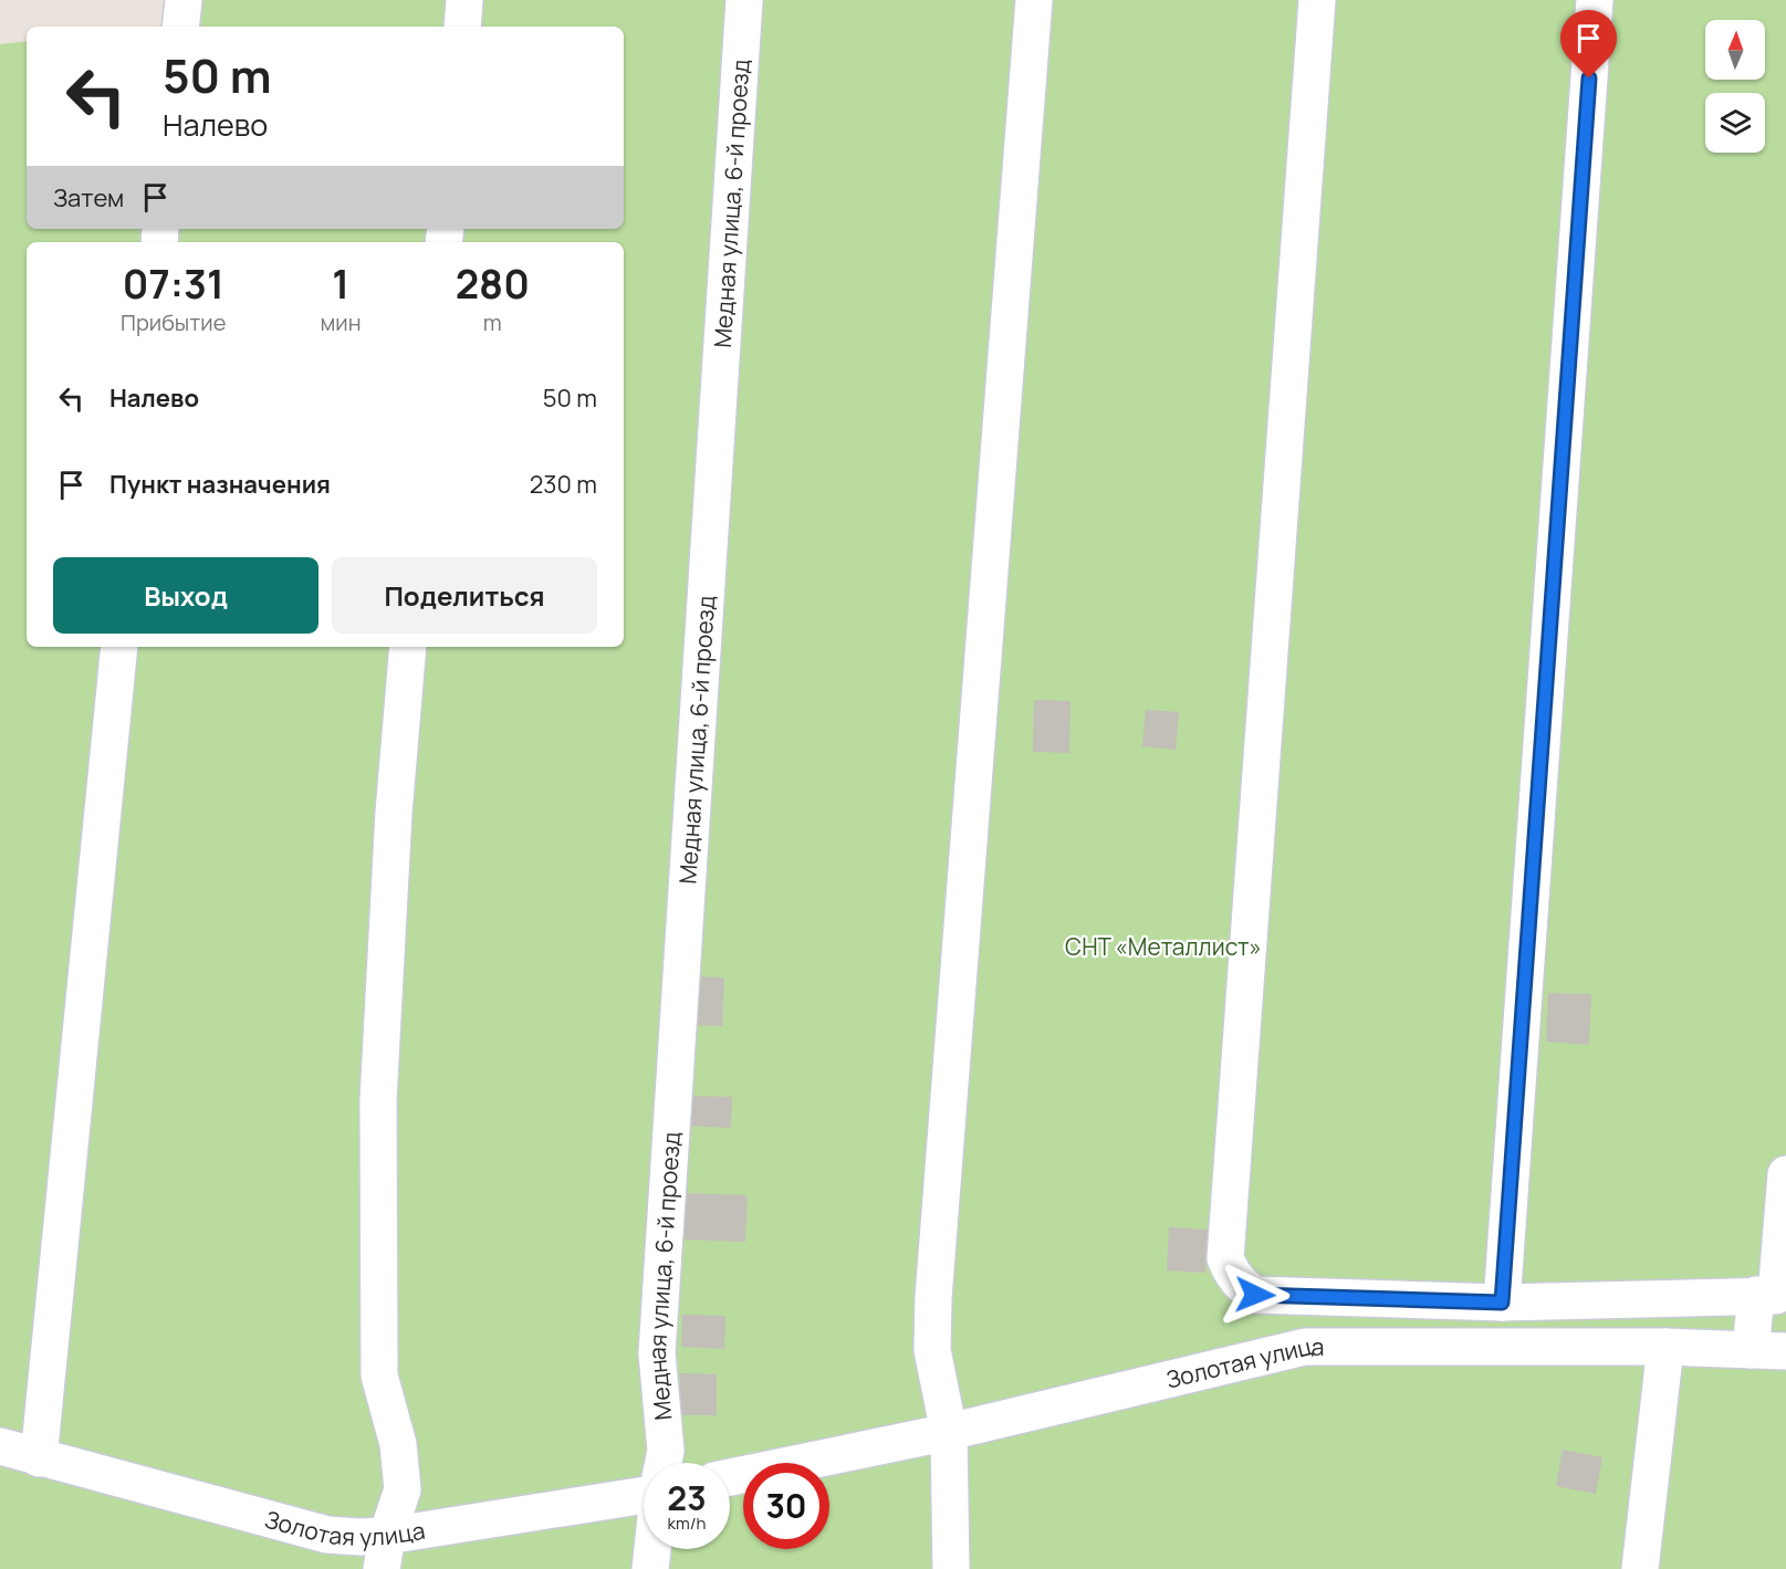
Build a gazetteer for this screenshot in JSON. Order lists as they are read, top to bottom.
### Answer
{
  "streets": {
    "street": ["Медная улица, 6-й проезд", "Золотая улица"]
  },
  "parks": ["СНТ «Металлист»"],
  "north": "top",
  "page": {
    "turn": ["50 m", "Налево"],
    "then": "Затем",
    "eta": [
      "07:31",
      "Прибытие",
      "1",
      "мин",
      "280",
      "m"
    ],
    "list": [
      {
        "name": "Налево",
        "value": "50 m"
      },
      {
        "name": "Пункт назначения",
        "value": "230 m"
      }
    ],
    "buttons": ["Выход", "Поделиться"],
    "speed": "23 km/h",
    "limit": "30"
  }
}
